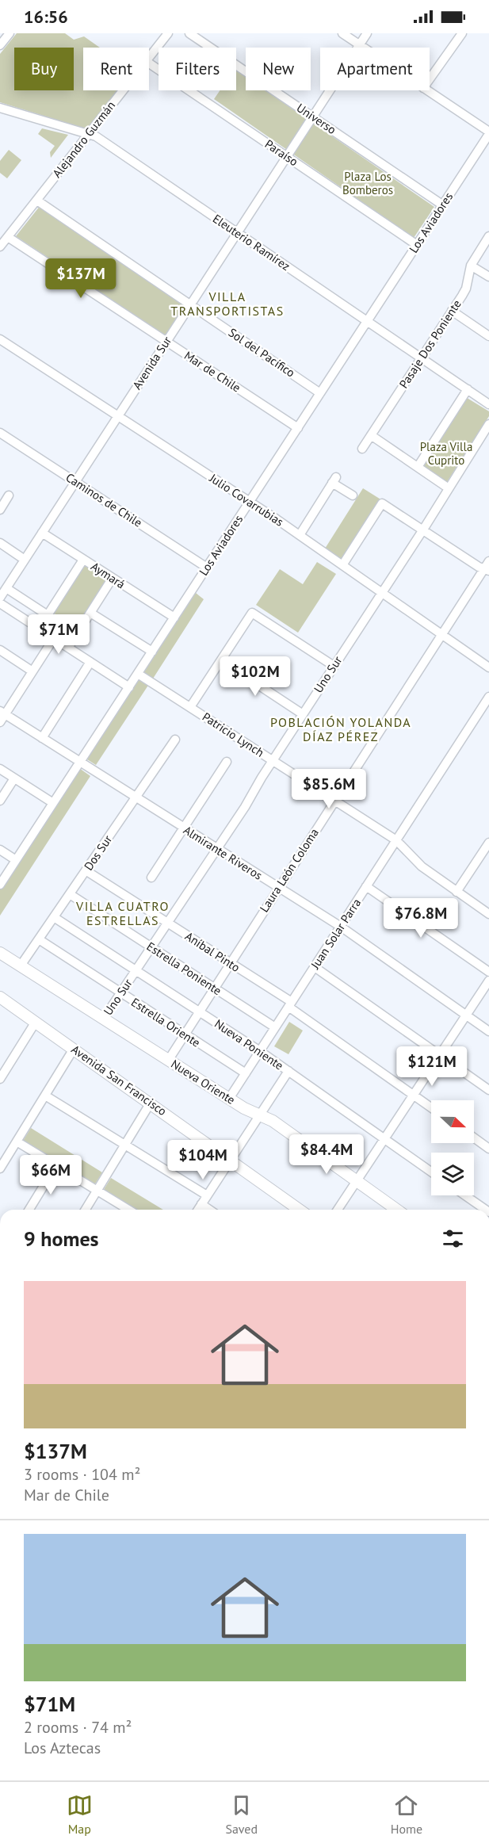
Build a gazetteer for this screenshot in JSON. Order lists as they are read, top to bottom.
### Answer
{
  "streets": {
    "main road": ["Avenida San Francisco", "Nueva Oriente"],
    "street": [
      "Universo",
      "Alejandro Guzmán",
      "Paraíso",
      "Los Aviadores",
      "Eleuterio Ramírez",
      "Pasaje Dos Poniente",
      "Sol del Pacífico",
      "Avenida Sur",
      "Mar de Chile",
      "Caminos de Chile",
      "Julio Covarrubias",
      "Aymará",
      "Uno Sur",
      "Patricio Lynch",
      "Dos Sur",
      "Almirante Riveros",
      "Laura León Coloma",
      "Juan Solar Parra",
      "Aníbal Pinto",
      "Estrella Poniente",
      "Estrella Oriente",
      "Nueva Poniente"
    ]
  },
  "crossings": [
    ["Universo", "Los Aviadores"],
    ["Universo", "Avenida Sur"],
    ["Alejandro Guzmán", "Eleuterio Ramírez"],
    ["Alejandro Guzmán", "Sol del Pacífico"],
    ["Alejandro Guzmán", "Mar de Chile"],
    ["Paraíso", "Los Aviadores"],
    ["Paraíso", "Avenida Sur"],
    ["Los Aviadores", "Eleuterio Ramírez"],
    ["Los Aviadores", "Sol del Pacífico"],
    ["Los Aviadores", "Mar de Chile"],
    ["Los Aviadores", "Caminos de Chile"],
    ["Los Aviadores", "Julio Covarrubias"],
    ["Los Aviadores", "Aymará"],
    ["Los Aviadores", "Patricio Lynch"],
    ["Los Aviadores", "Almirante Riveros"],
    ["Eleuterio Ramírez", "Pasaje Dos Poniente"],
    ["Eleuterio Ramírez", "Avenida Sur"],
    ["Sol del Pacífico", "Avenida Sur"],
    ["Avenida Sur", "Mar de Chile"],
    ["Avenida Sur", "Caminos de Chile"],
    ["Avenida Sur", "Julio Covarrubias"],
    ["Avenida Sur", "Aymará"],
    ["Julio Covarrubias", "Uno Sur"],
    ["Julio Covarrubias", "Laura León Coloma"],
    ["Uno Sur", "Patricio Lynch"],
    ["Uno Sur", "Almirante Riveros"],
    ["Uno Sur", "Aníbal Pinto"],
    ["Uno Sur", "Estrella Poniente"],
    ["Uno Sur", "Estrella Oriente"],
    ["Uno Sur", "Nueva Poniente"],
    ["Uno Sur", "Nueva Oriente"],
    ["Patricio Lynch", "Laura León Coloma"],
    ["Patricio Lynch", "Juan Solar Parra"],
    ["Dos Sur", "Almirante Riveros"],
    ["Dos Sur", "Aníbal Pinto"],
    ["Dos Sur", "Estrella Poniente"],
    ["Dos Sur", "Estrella Oriente"],
    ["Dos Sur", "Nueva Poniente"],
    ["Dos Sur", "Nueva Oriente"],
    ["Almirante Riveros", "Laura León Coloma"],
    ["Almirante Riveros", "Juan Solar Parra"],
    ["Laura León Coloma", "Aníbal Pinto"],
    ["Laura León Coloma", "Estrella Poniente"],
    ["Laura León Coloma", "Estrella Oriente"],
    ["Laura León Coloma", "Nueva Poniente"],
    ["Laura León Coloma", "Nueva Oriente"],
    ["Juan Solar Parra", "Aníbal Pinto"],
    ["Juan Solar Parra", "Estrella Poniente"],
    ["Juan Solar Parra", "Estrella Oriente"],
    ["Juan Solar Parra", "Nueva Poniente"],
    ["Juan Solar Parra", "Nueva Oriente"]
  ],
  "districts": ["VILLA TRANSPORTISTAS", "POBLACIÓN YOLANDA DÍAZ PÉREZ", "VILLA CUATRO ESTRELLAS"],
  "parks": ["Plaza Los Bomberos", "Plaza Villa Cuprito"],
  "north": "right",
  "page": {
    "status": "16:56",
    "chip": [
      "Buy",
      "Rent",
      "Filters",
      "New",
      "Apartment"
    ],
    "price": [
      "$137M",
      "$71M",
      "$102M",
      "$85.6M",
      "$76.8M",
      "$121M",
      "$84.4M",
      "$104M",
      "$66M"
    ],
    "heading": "9 homes",
    "list": [
      {
        "name": "$137M",
        "note": "3 rooms · 104 m² · Mar de Chile"
      },
      {
        "name": "$71M",
        "note": "2 rooms · 74 m² · Los Aztecas"
      }
    ],
    "tabs": ["Map", "Saved", "Home"]
  }
}
